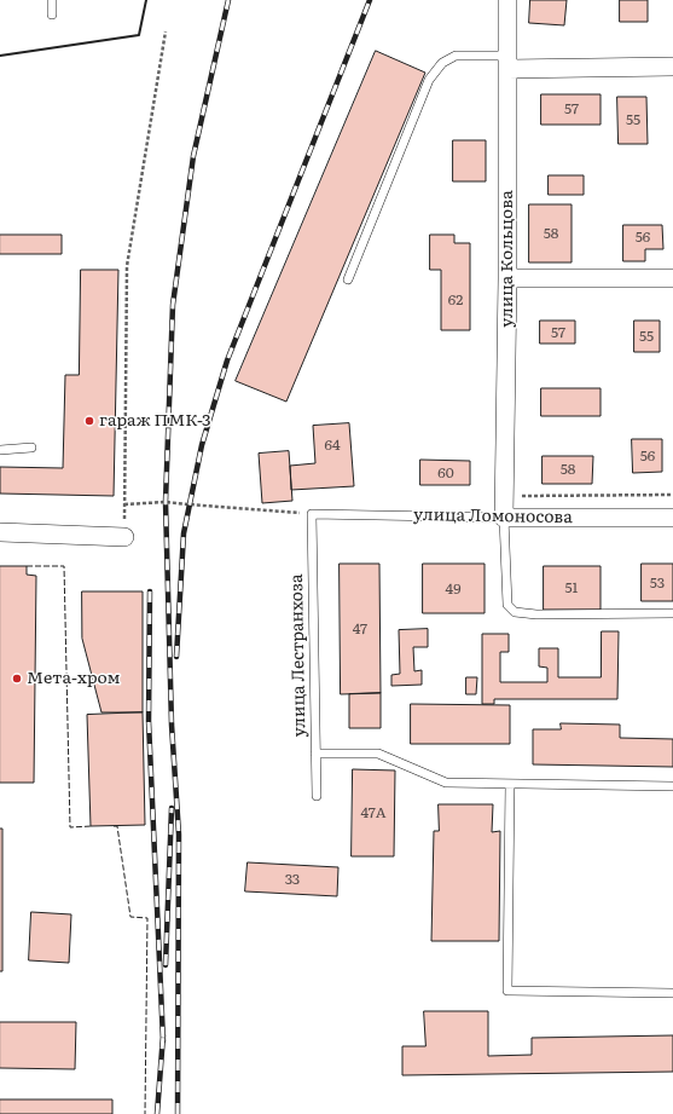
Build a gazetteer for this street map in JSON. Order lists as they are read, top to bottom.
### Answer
{
  "streets": {
    "street": ["улица Кольцова", "улица Ломоносова"],
    "lane": ["улица Лестранхоза"]
  },
  "crossings": [
    ["улица Кольцова", "улица Ломоносова"],
    ["улица Ломоносова", "улица Лестранхоза"]
  ],
  "places": ["гараж ПМК-3", "Мета-хром"],
  "house_numbers": [
    "57",
    "55",
    "58",
    "56",
    "62",
    "57",
    "55",
    "64",
    "56",
    "58",
    "60",
    "53",
    "51",
    "49",
    "47",
    "47А",
    "33"
  ]
}
